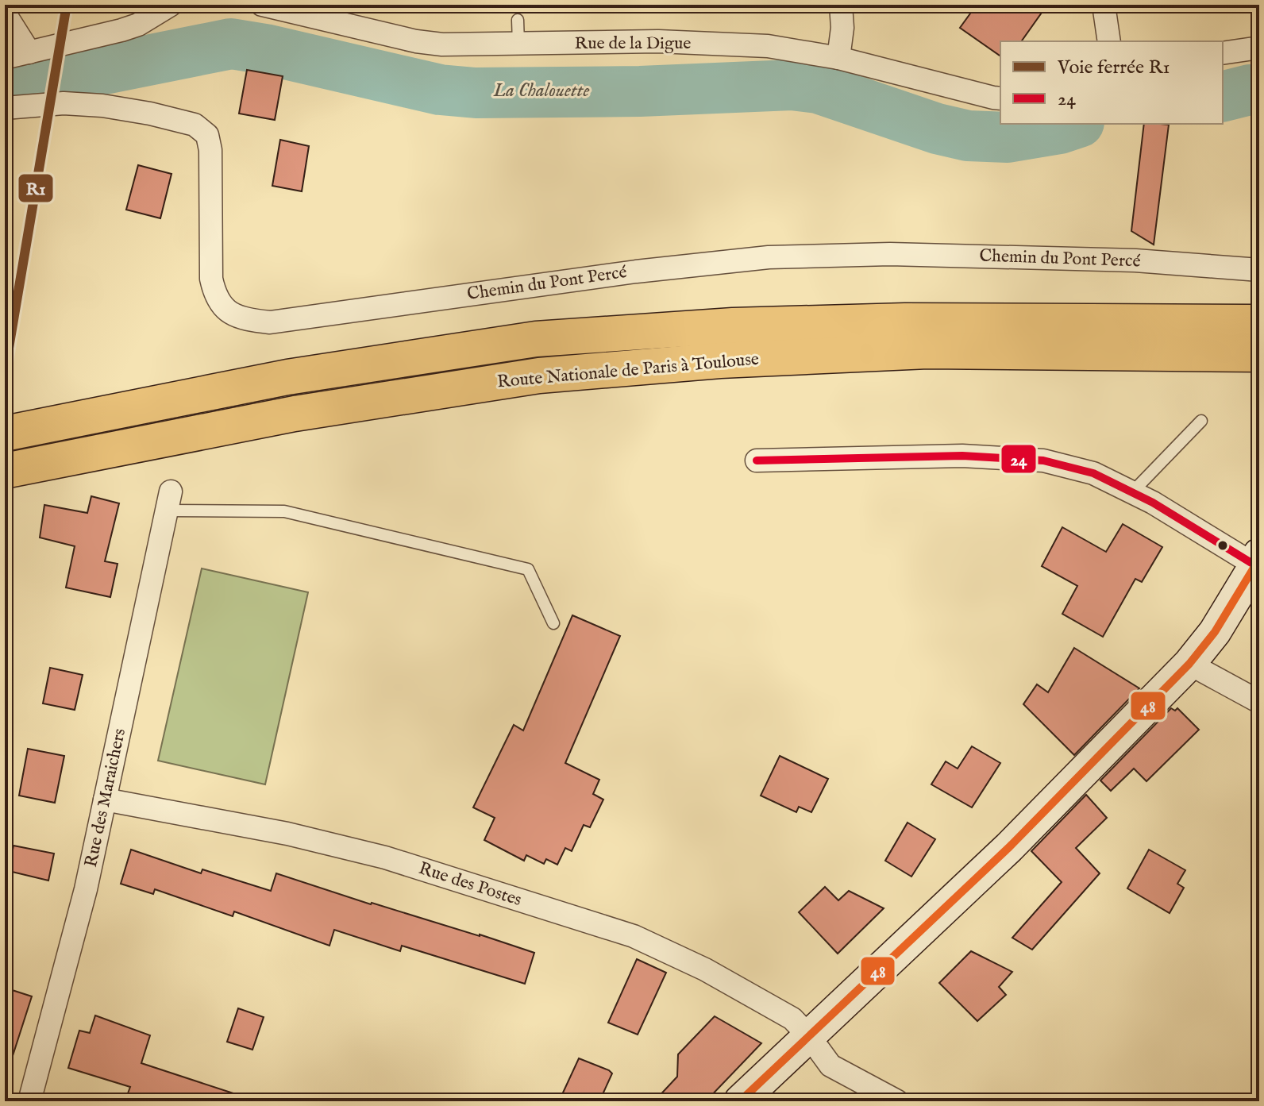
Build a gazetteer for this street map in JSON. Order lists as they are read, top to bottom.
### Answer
{
  "streets": {
    "main road": ["Route Nationale de Paris à Toulouse"],
    "street": [
      "Rue de la Digue",
      "Chemin du Pont Percé",
      "Rue des Maraichers",
      "Rue des Postes"
    ]
  },
  "crossings": [
    ["Rue des Maraichers", "Rue des Postes"]
  ],
  "water": ["La Chalouette"],
  "lines": ["rail line R1", "transit line 24", "transit line 48"],
  "legend": ["Voie ferrée R1", "24"]
}
